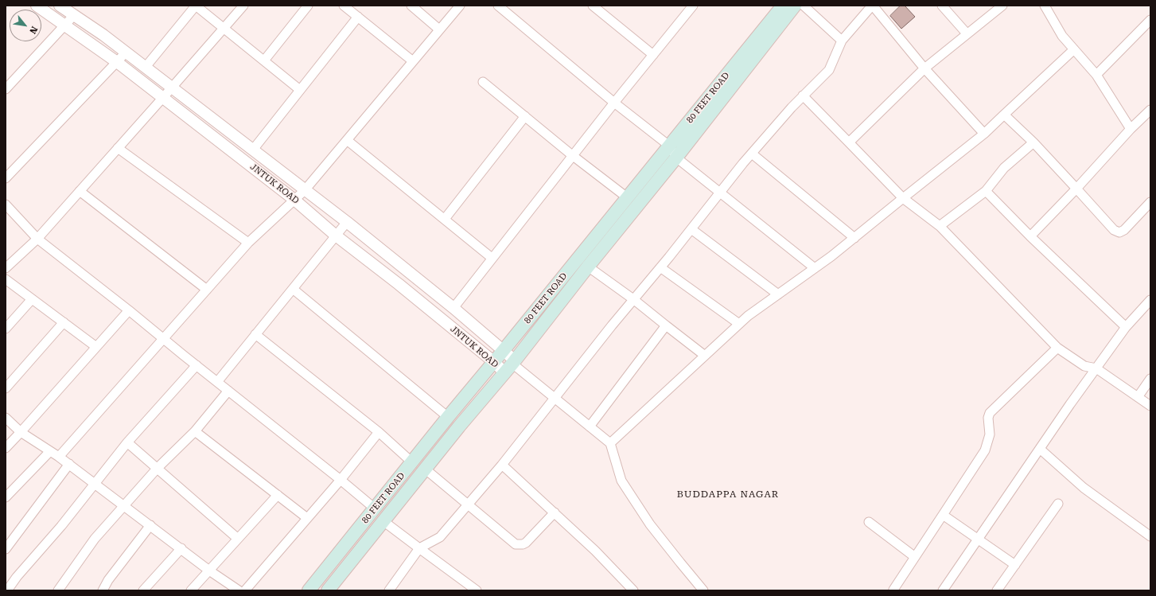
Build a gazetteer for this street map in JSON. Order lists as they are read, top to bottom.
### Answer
{
  "streets": {
    "main road": ["80 FEET ROAD"],
    "street": ["JNTUK ROAD"]
  },
  "crossings": [
    ["80 FEET ROAD", "JNTUK ROAD"]
  ],
  "districts": ["BUDDAPPA NAGAR"],
  "north": "bottom right"
}
